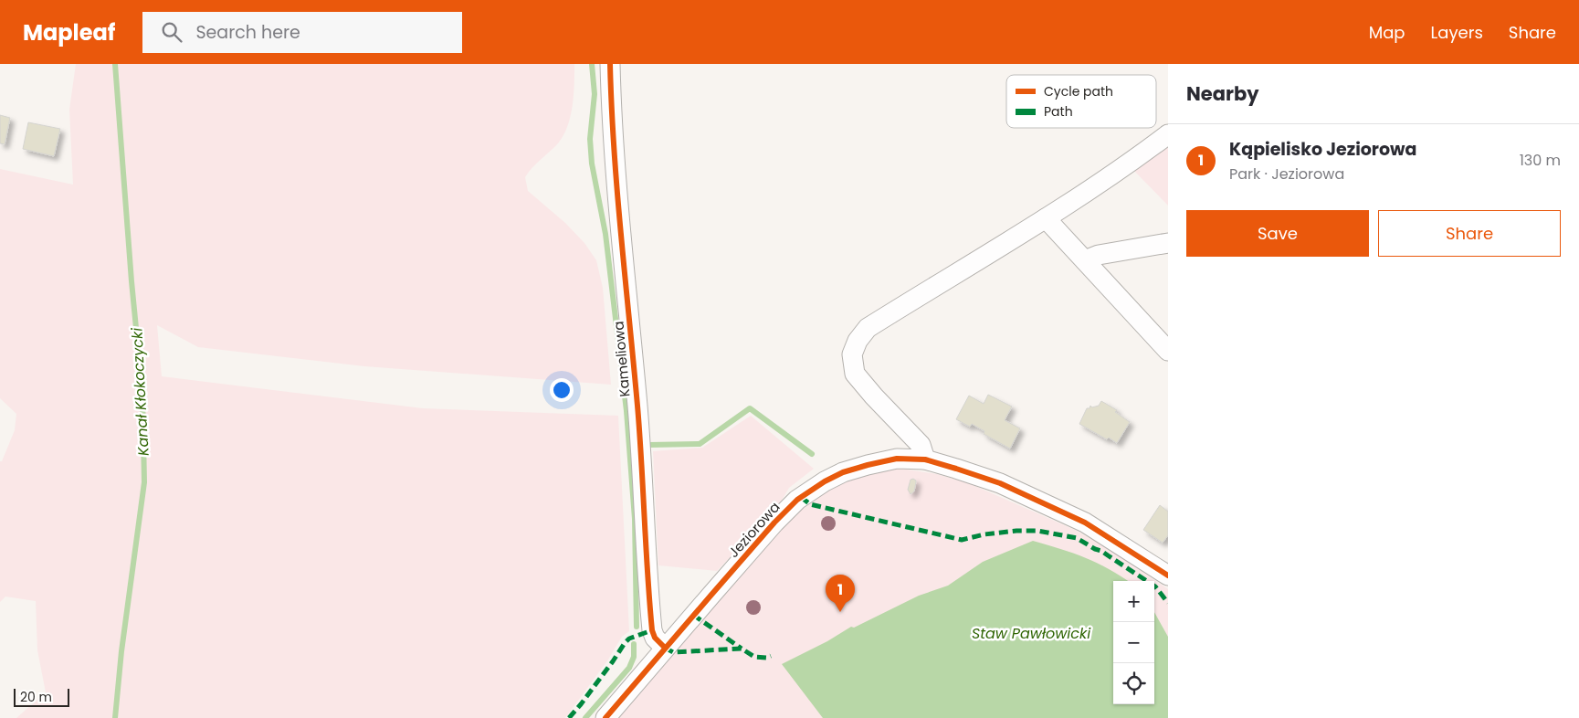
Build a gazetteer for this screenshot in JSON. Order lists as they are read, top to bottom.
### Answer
{
  "streets": {
    "street": ["Kameliowa", "Jeziorowa"]
  },
  "crossings": [
    ["Kameliowa", "Jeziorowa"]
  ],
  "water": ["Kanał Kłokoczycki", "Staw Pawłowicki"],
  "legend": ["Cycle path", "Path"],
  "scale_bar": "20 m",
  "page": {
    "header": "Mapleaf",
    "search": "Search here",
    "nav": ["Map", "Layers", "Share"],
    "heading": "Nearby",
    "list": [
      {
        "mark": "1",
        "name": "Kąpielisko Jeziorowa",
        "note": "Park · Jeziorowa",
        "value": "130 m"
      }
    ],
    "buttons": ["Save", "Share"],
    "pins": "1",
    "map_buttons": ["+", "−"],
    "scale": "20 m"
  }
}
